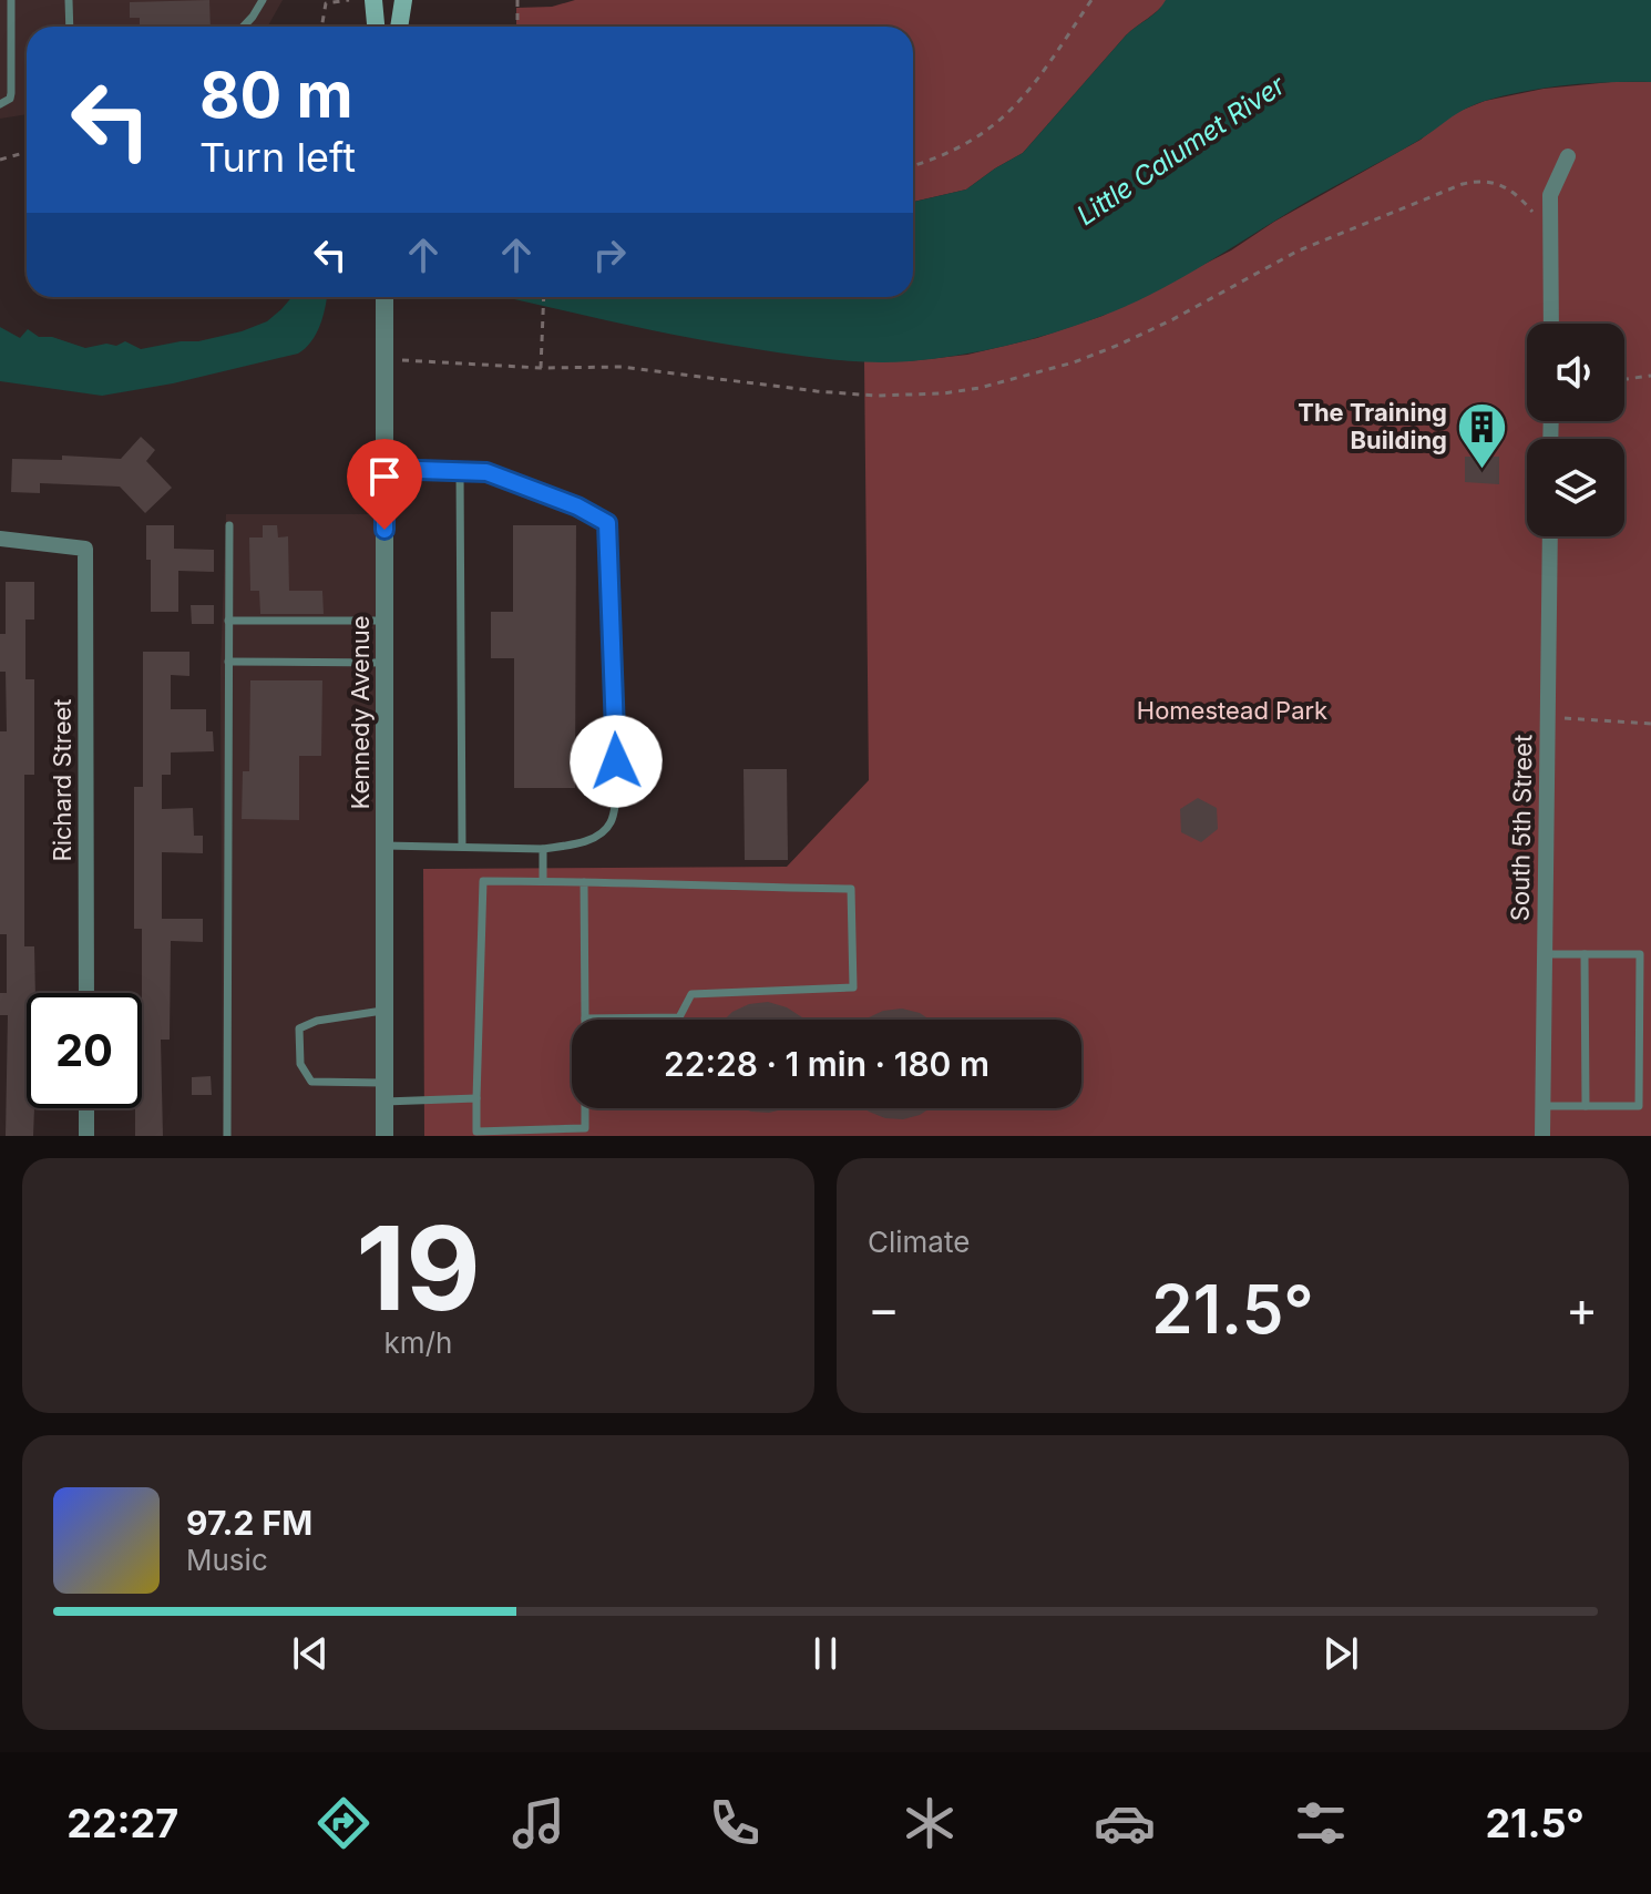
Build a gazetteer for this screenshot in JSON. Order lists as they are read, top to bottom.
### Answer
{
  "streets": {
    "street": ["Kennedy Avenue", "Richard Street", "South 5th Street"]
  },
  "water": ["Little Calumet River"],
  "parks": ["Homestead Park"],
  "places": {
    "building": ["The Training Building"]
  },
  "page": {
    "turn": ["80 m", "Turn left"],
    "limit": "20",
    "trip": "22:28 · 1 min · 180 m",
    "tile": [
      ["19", "km/h"],
      "Climate"
    ],
    "heat": ["−", "21.5°", "+"],
    "song": ["97.2 FM", "Music"],
    "tabs": ["22:27", "21.5°"]
  }
}
